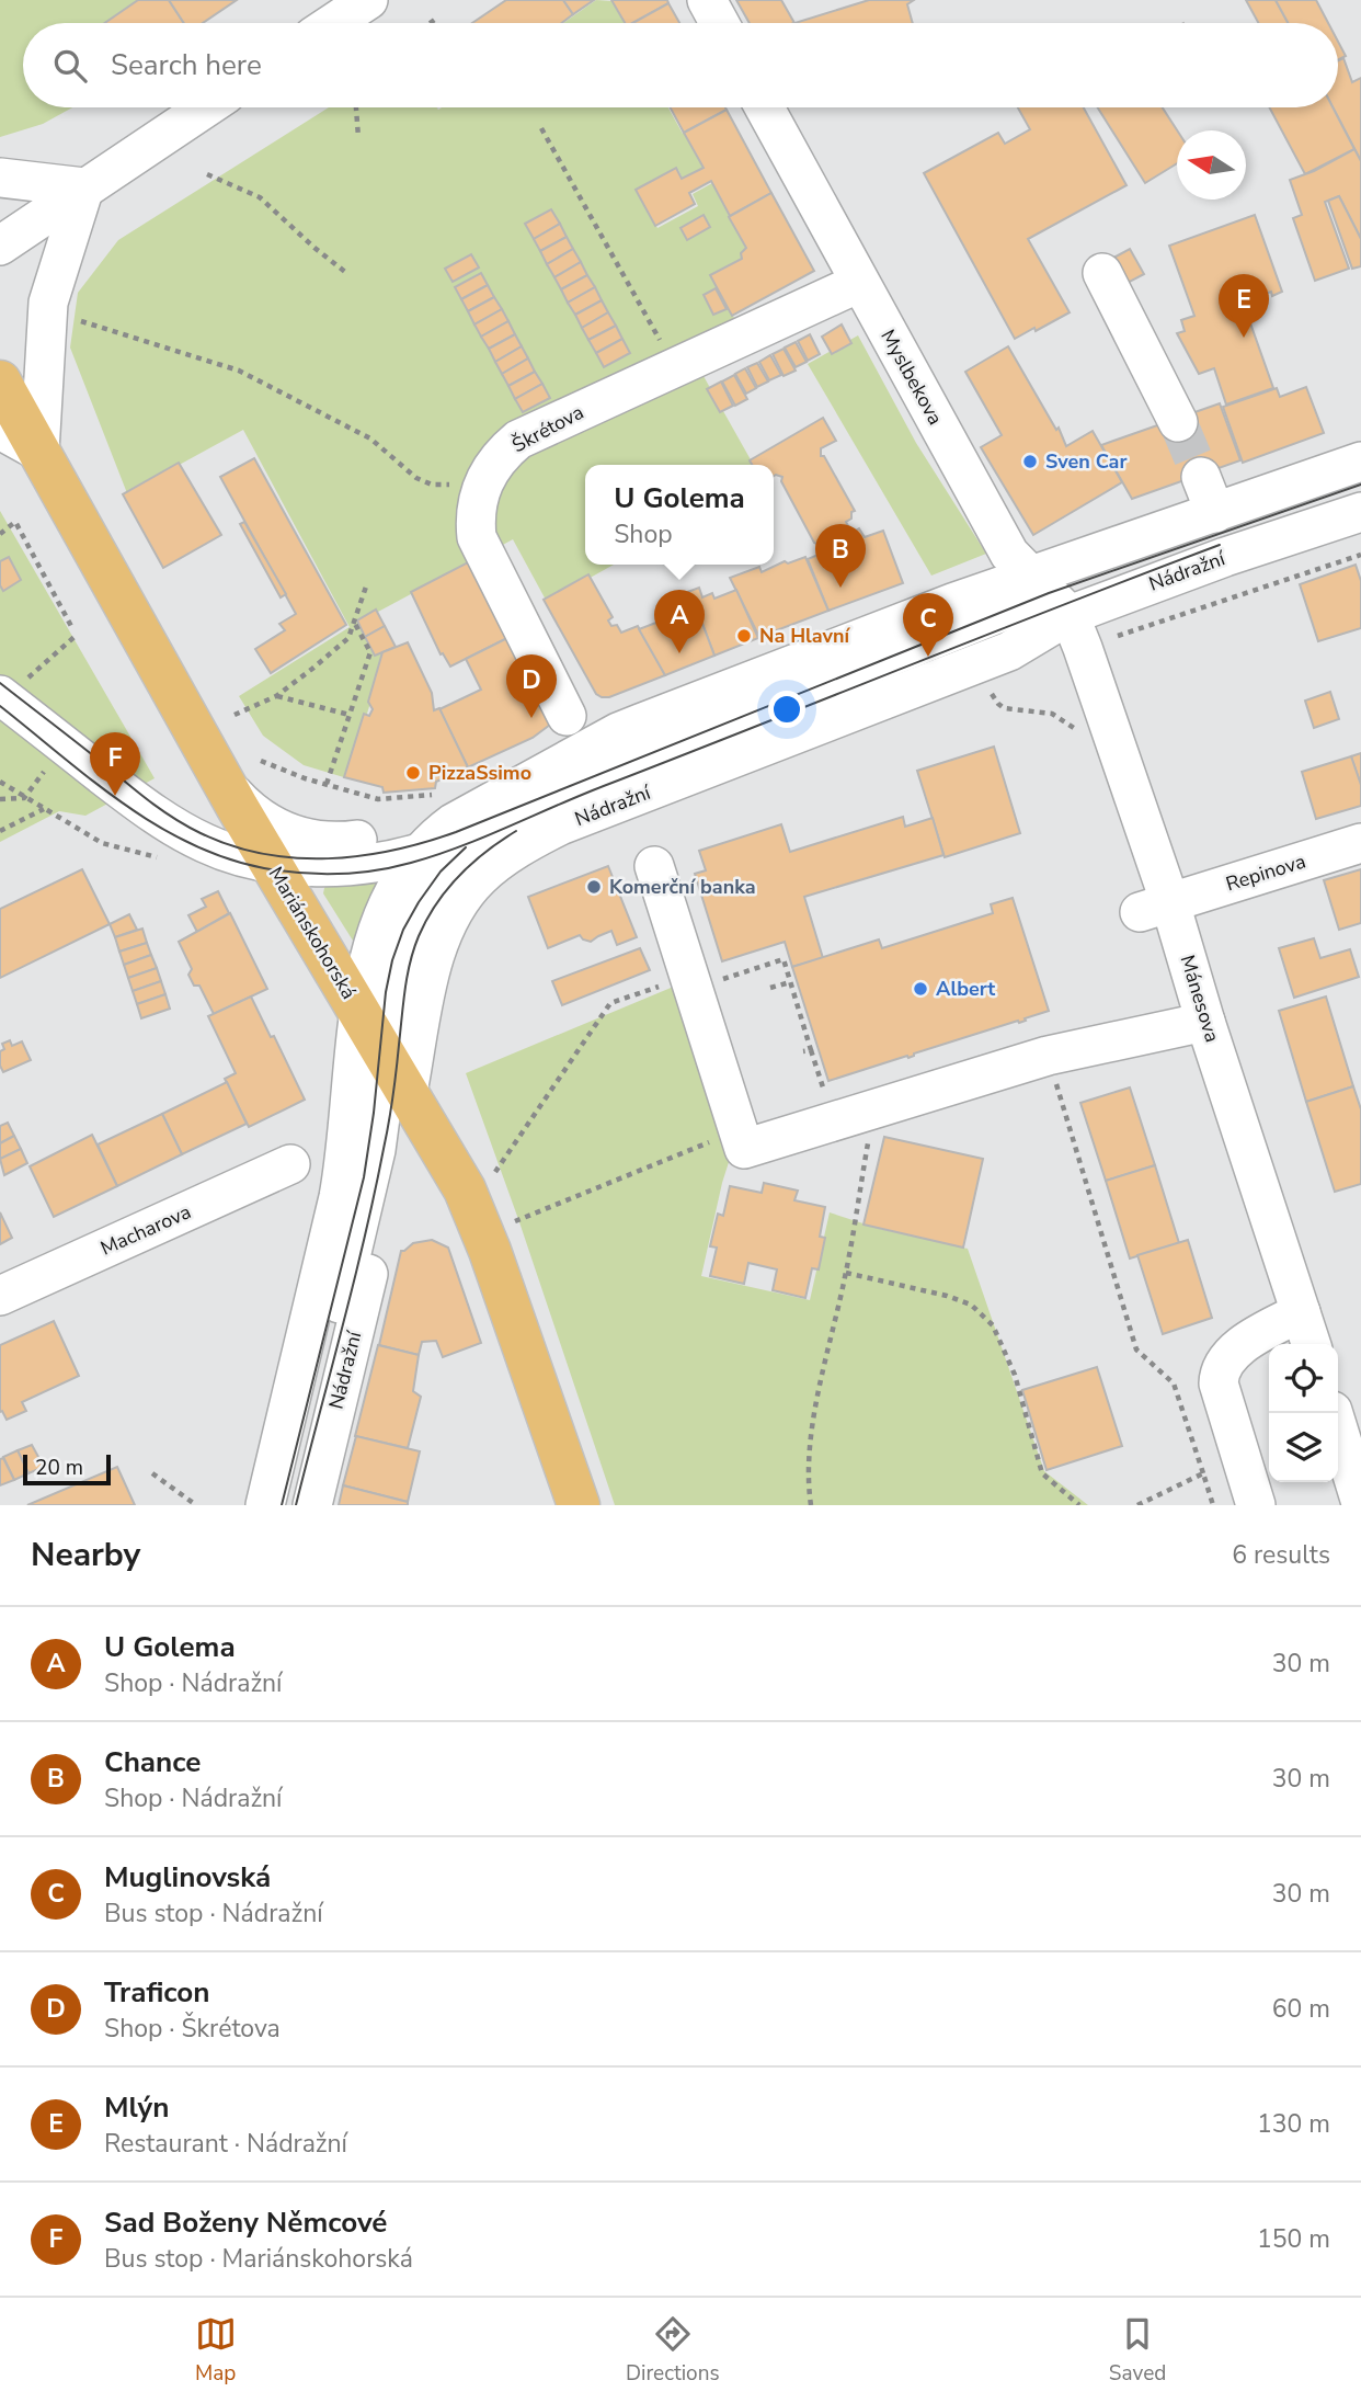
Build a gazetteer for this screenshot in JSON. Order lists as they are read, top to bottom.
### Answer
{
  "streets": {
    "main road": ["Mariánskohorská"],
    "street": [
      "Myslbekova",
      "Škrétova",
      "Nádražní",
      "Repinova",
      "Mánesova",
      "Macharova"
    ]
  },
  "crossings": [
    ["Myslbekova", "Škrétova"],
    ["Myslbekova", "Nádražní"],
    ["Myslbekova", "Mánesova"],
    ["Nádražní", "Mariánskohorská"],
    ["Nádražní", "Mánesova"],
    ["Repinova", "Mánesova"]
  ],
  "places": [
    "Sven Car",
    "Na Hlavní",
    "PizzaSsimo",
    "Komerční banka",
    "Albert"
  ],
  "scale_bar": "20 m",
  "north": "left",
  "page": {
    "search": "Search here",
    "pins": [
      "E",
      "B",
      "A",
      "C",
      "D",
      "F"
    ],
    "popup": ["U Golema", "Shop"],
    "scale": "20 m",
    "heading": ["Nearby", "6 results"],
    "list": [
      {
        "mark": "A",
        "name": "U Golema",
        "note": "Shop · Nádražní",
        "value": "30 m"
      },
      {
        "mark": "B",
        "name": "Chance",
        "note": "Shop · Nádražní",
        "value": "30 m"
      },
      {
        "mark": "C",
        "name": "Muglinovská",
        "note": "Bus stop · Nádražní",
        "value": "30 m"
      },
      {
        "mark": "D",
        "name": "Traficon",
        "note": "Shop · Škrétova",
        "value": "60 m"
      },
      {
        "mark": "E",
        "name": "Mlýn",
        "note": "Restaurant · Nádražní",
        "value": "130 m"
      },
      {
        "mark": "F",
        "name": "Sad Boženy Němcové",
        "note": "Bus stop · Mariánskohorská",
        "value": "150 m"
      }
    ],
    "nav": ["Map", "Directions", "Saved"]
  }
}
